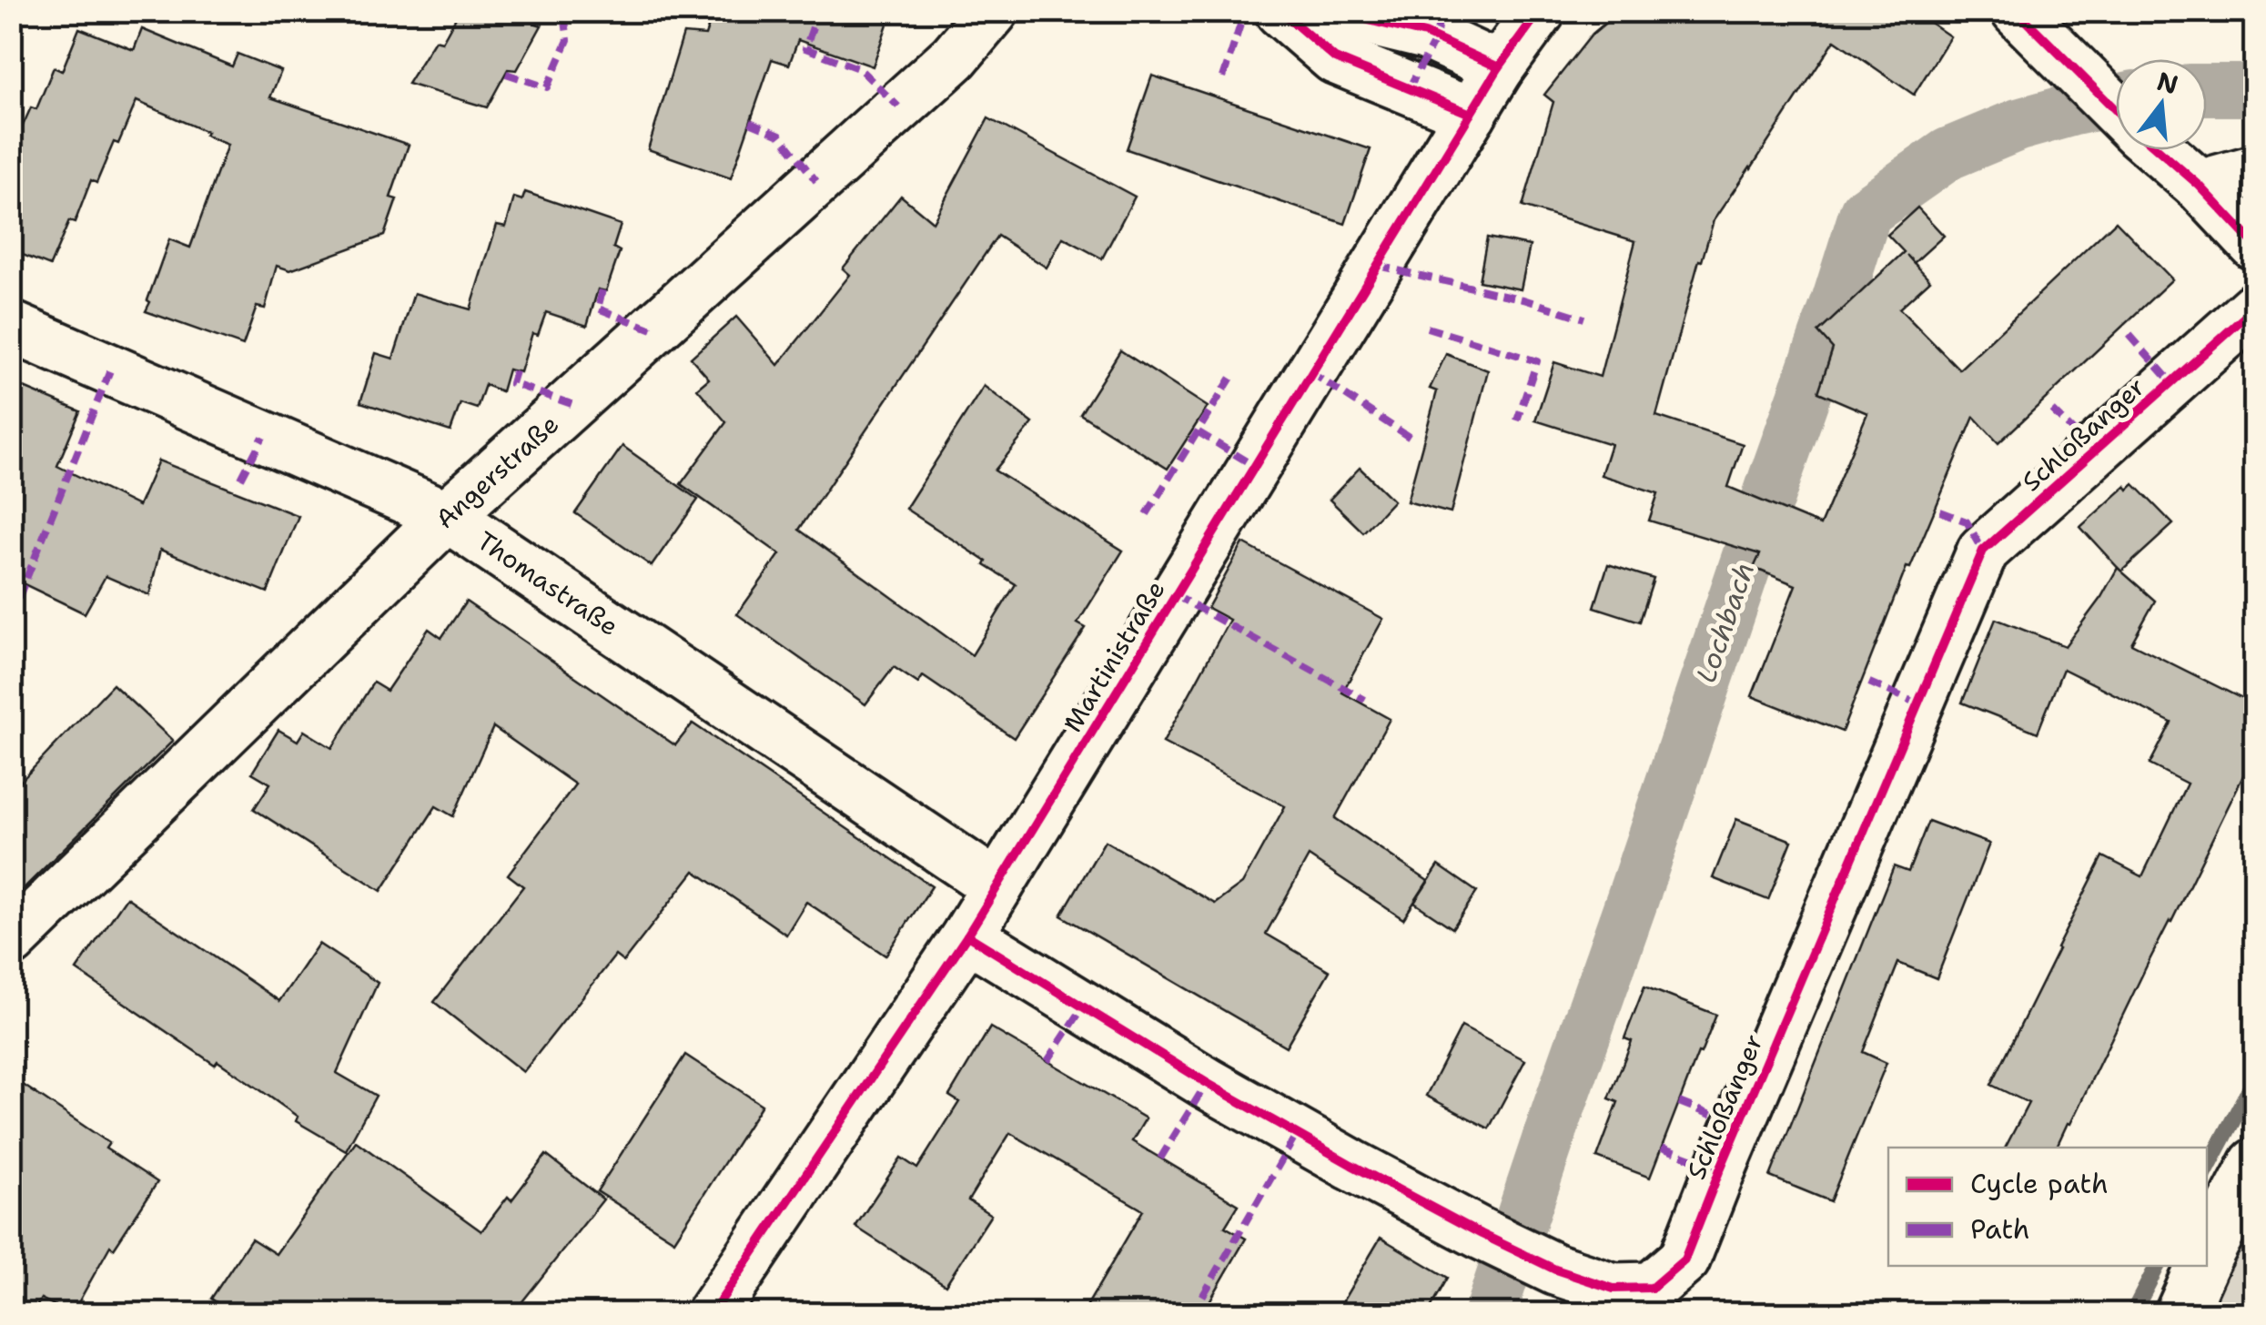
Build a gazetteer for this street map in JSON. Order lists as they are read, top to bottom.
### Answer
{
  "streets": {
    "street": [
      "Schloßanger",
      "Angerstraße",
      "Thomastraße",
      "Martinistraße"
    ]
  },
  "crossings": [
    ["Schloßanger", "Martinistraße"],
    ["Angerstraße", "Thomastraße"],
    ["Thomastraße", "Martinistraße"]
  ],
  "water": ["Lochbach"],
  "legend": ["Cycle path", "Path"],
  "north": "top"
}
